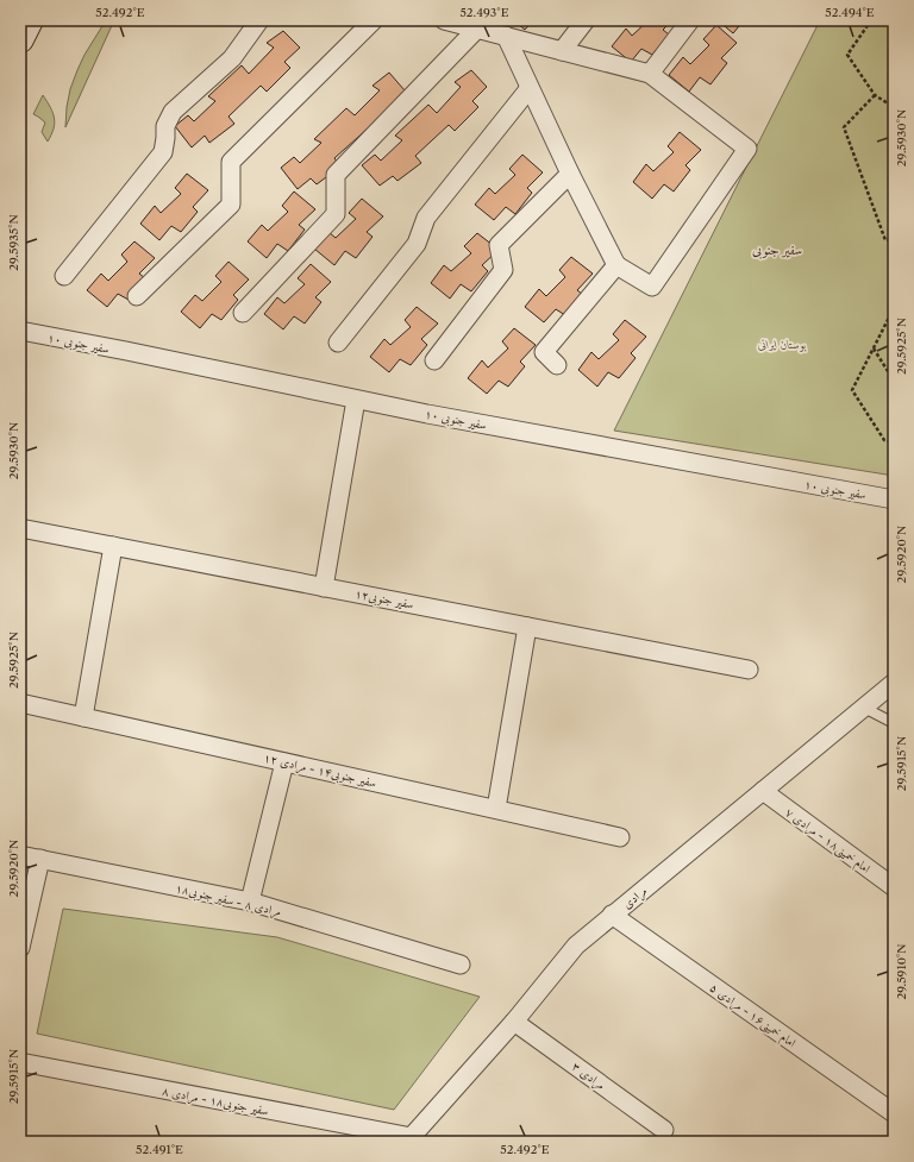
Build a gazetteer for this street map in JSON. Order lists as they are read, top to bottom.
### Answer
{
  "streets": {
    "street": [
      "سفیر جنوبی ۱۰",
      "سفیر جنوبی۱۲",
      "سفیر جنوبی۱۴ - مرادی ۱۲",
      "امام خمینی۱۸ - مرادی ۷",
      "مرادی",
      "مرادی ۸ - سفیر جنوبی۱۸",
      "امام خمینی۱۶ - مرادی ۵",
      "مرادی ۳",
      "سفیر جنوبی۱۸ - مرادی ۸"
    ]
  },
  "crossings": [
    ["امام خمینی۱۸ - مرادی ۷", "مرادی"],
    ["مرادی", "امام خمینی۱۶ - مرادی ۵"],
    ["مرادی", "مرادی ۳"],
    ["مرادی", "سفیر جنوبی۱۸ - مرادی ۸"]
  ],
  "districts": ["سفیر جنوبی"],
  "parks": ["بوستان ایرانی"],
  "coordinates": [
    "52.492°E",
    "52.493°E",
    "52.494°E",
    "29.5930°N",
    "29.5935°N",
    "29.5925°N",
    "29.5920°N",
    "29.5915°N",
    "29.5910°N",
    "52.491°E"
  ]
}
